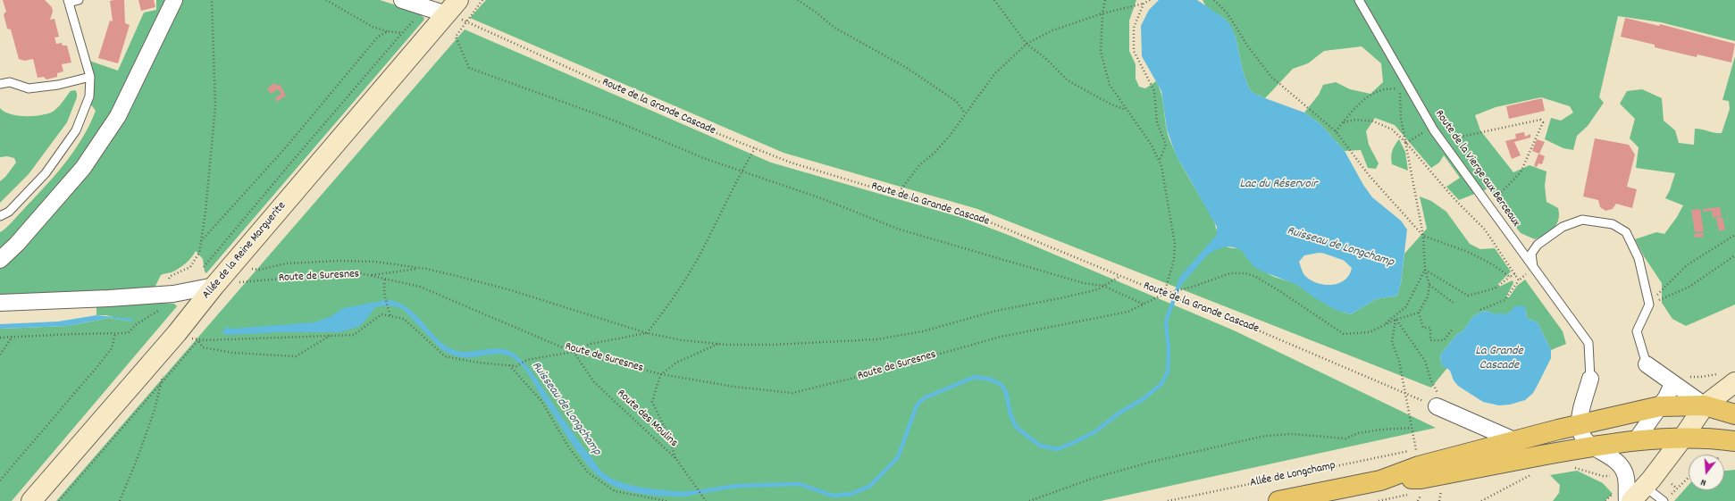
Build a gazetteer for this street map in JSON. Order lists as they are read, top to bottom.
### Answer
{
  "streets": {
    "main road": ["Allée de la Reine Marguerite", "Allée de Longchamp"],
    "lane": ["Route de la Vierge aux Berceaux"],
    "path": ["Route de la Grande Cascade", "Route de Suresnes", "Route des Moulins"]
  },
  "crossings": [
    ["Route de la Grande Cascade", "Allée de la Reine Marguerite"],
    ["Route de la Grande Cascade", "Route de Suresnes"],
    ["Allée de la Reine Marguerite", "Route de Suresnes"],
    ["Route de Suresnes", "Route des Moulins"]
  ],
  "water": ["Lac du Réservoir", "Ruisseau de Longchamp", "La Grande Cascade"],
  "north": "bottom"
}
